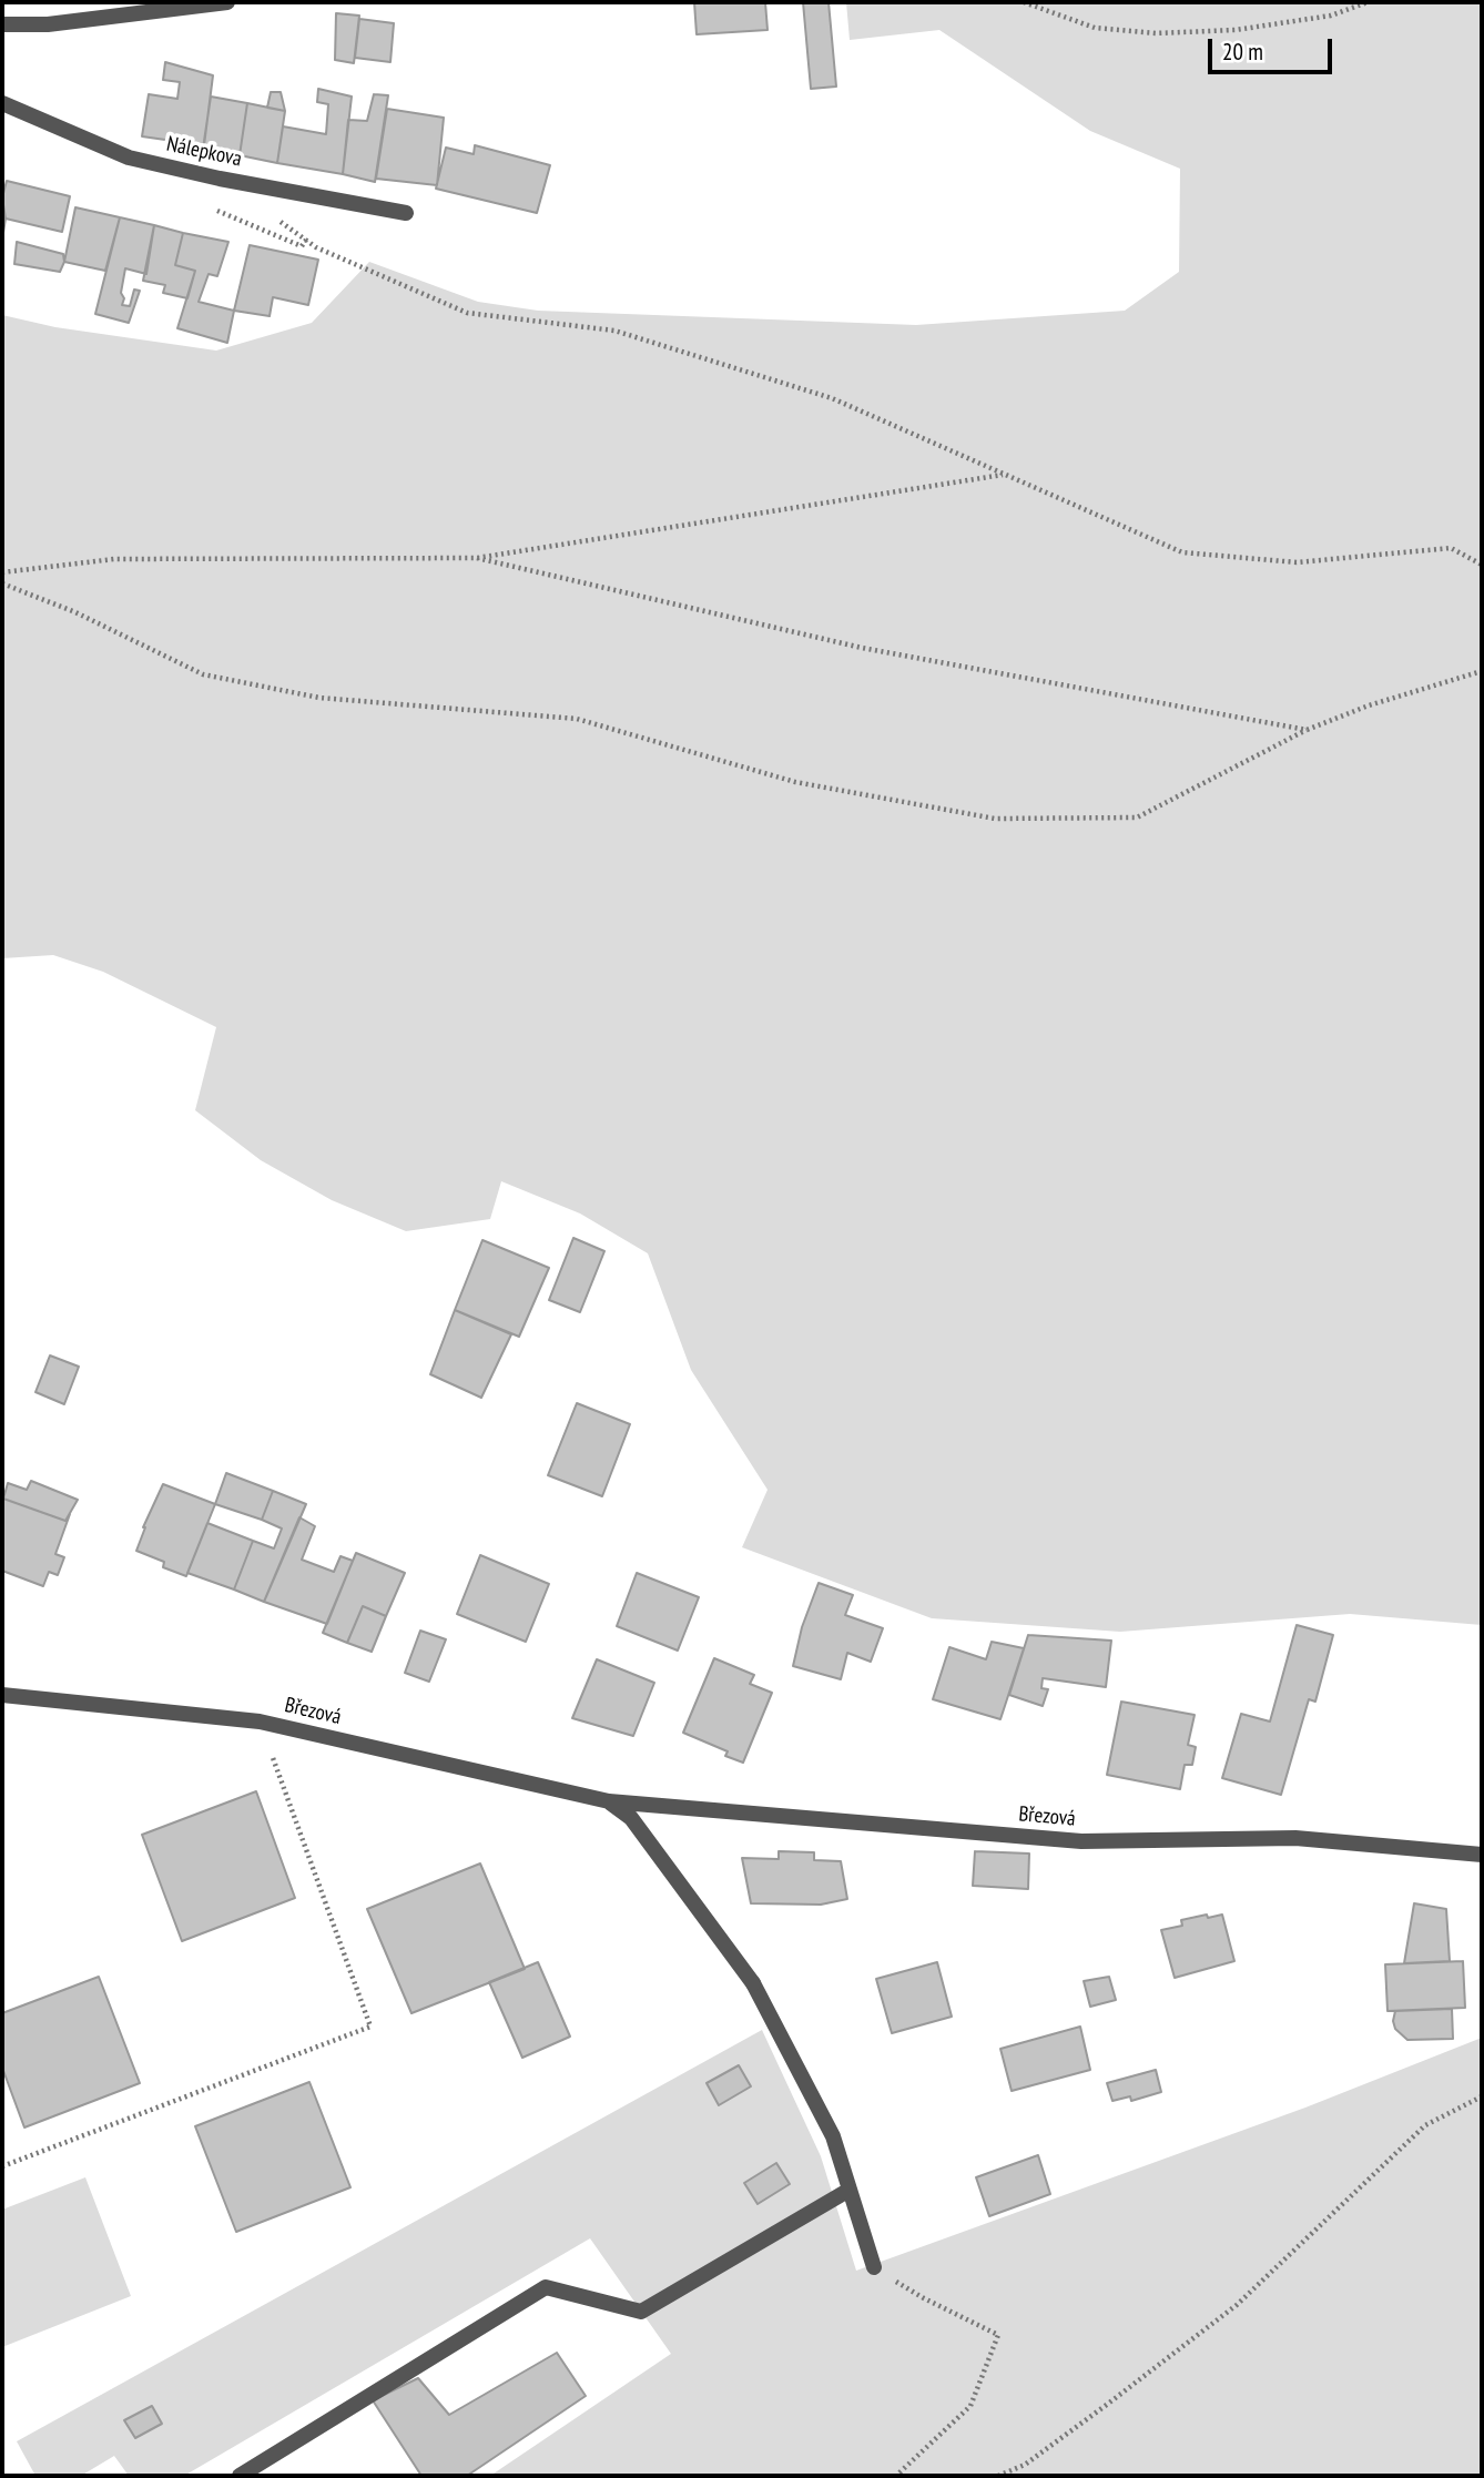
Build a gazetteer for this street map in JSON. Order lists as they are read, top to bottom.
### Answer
{
  "streets": {
    "street": ["Nálepkova", "Březová"]
  },
  "scale_bar": "20 m"
}
